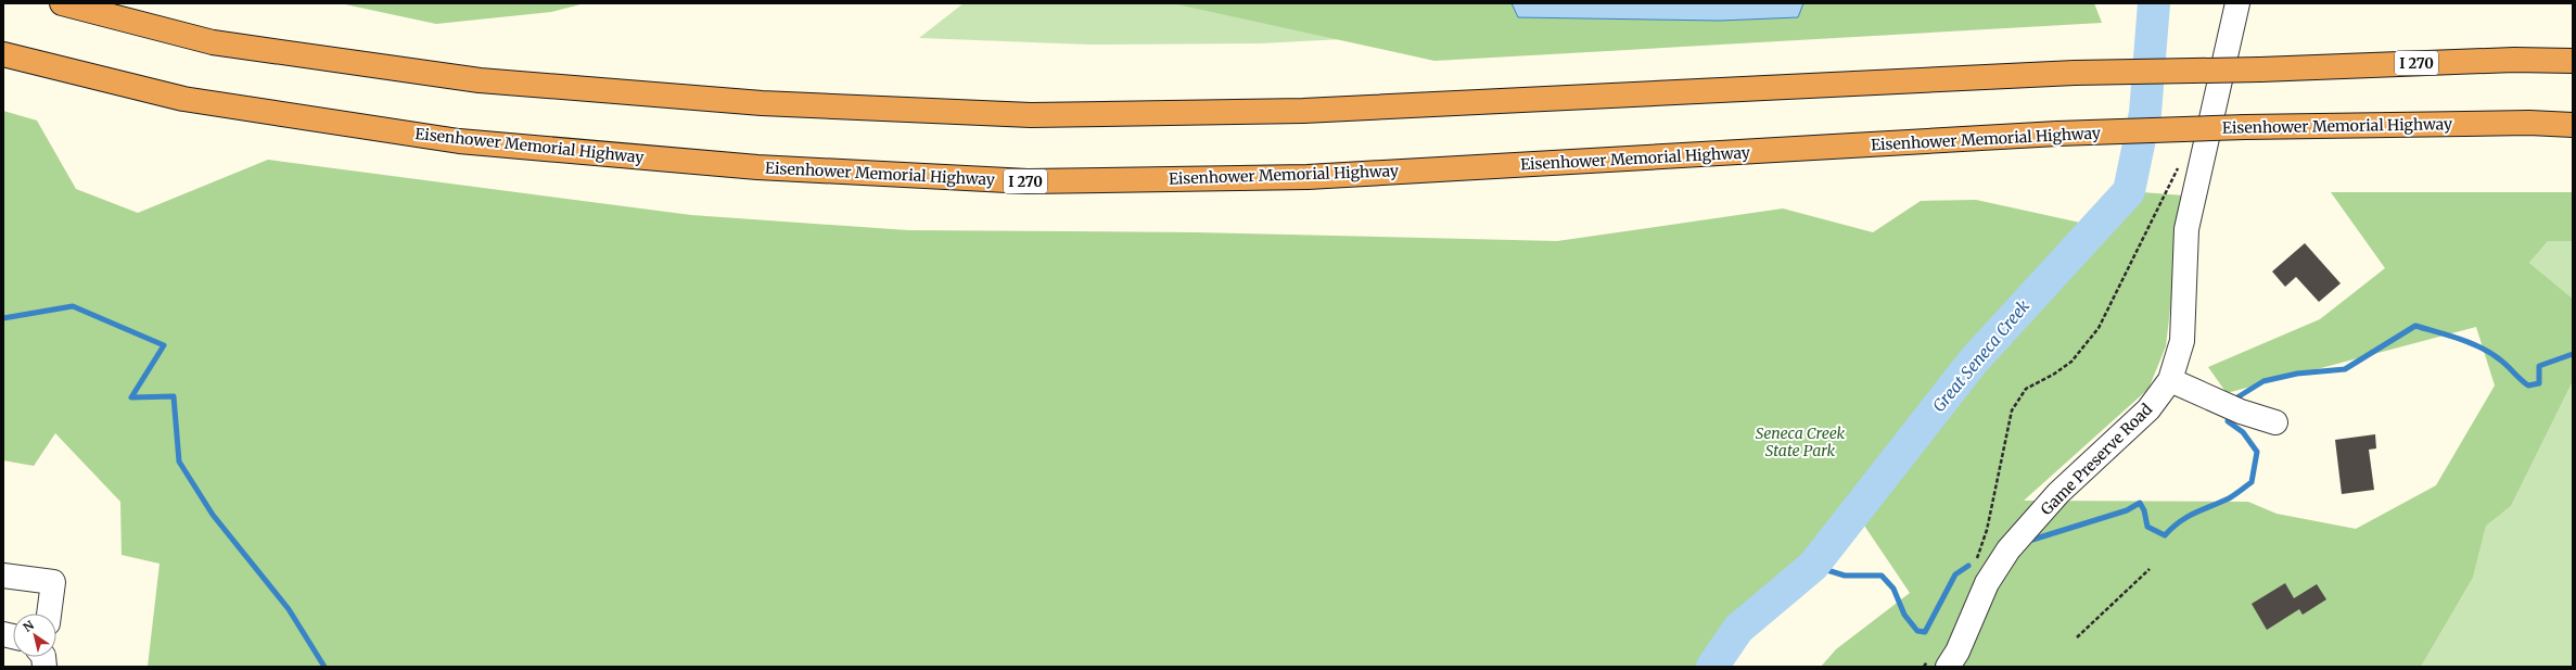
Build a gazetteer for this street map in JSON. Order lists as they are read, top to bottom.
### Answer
{
  "streets": {
    "highway": ["I 270", "Eisenhower Memorial Highway"],
    "street": ["Game Preserve Road"]
  },
  "water": ["Great Seneca Creek"],
  "parks": ["Seneca Creek State Park"],
  "north": "top left"
}
